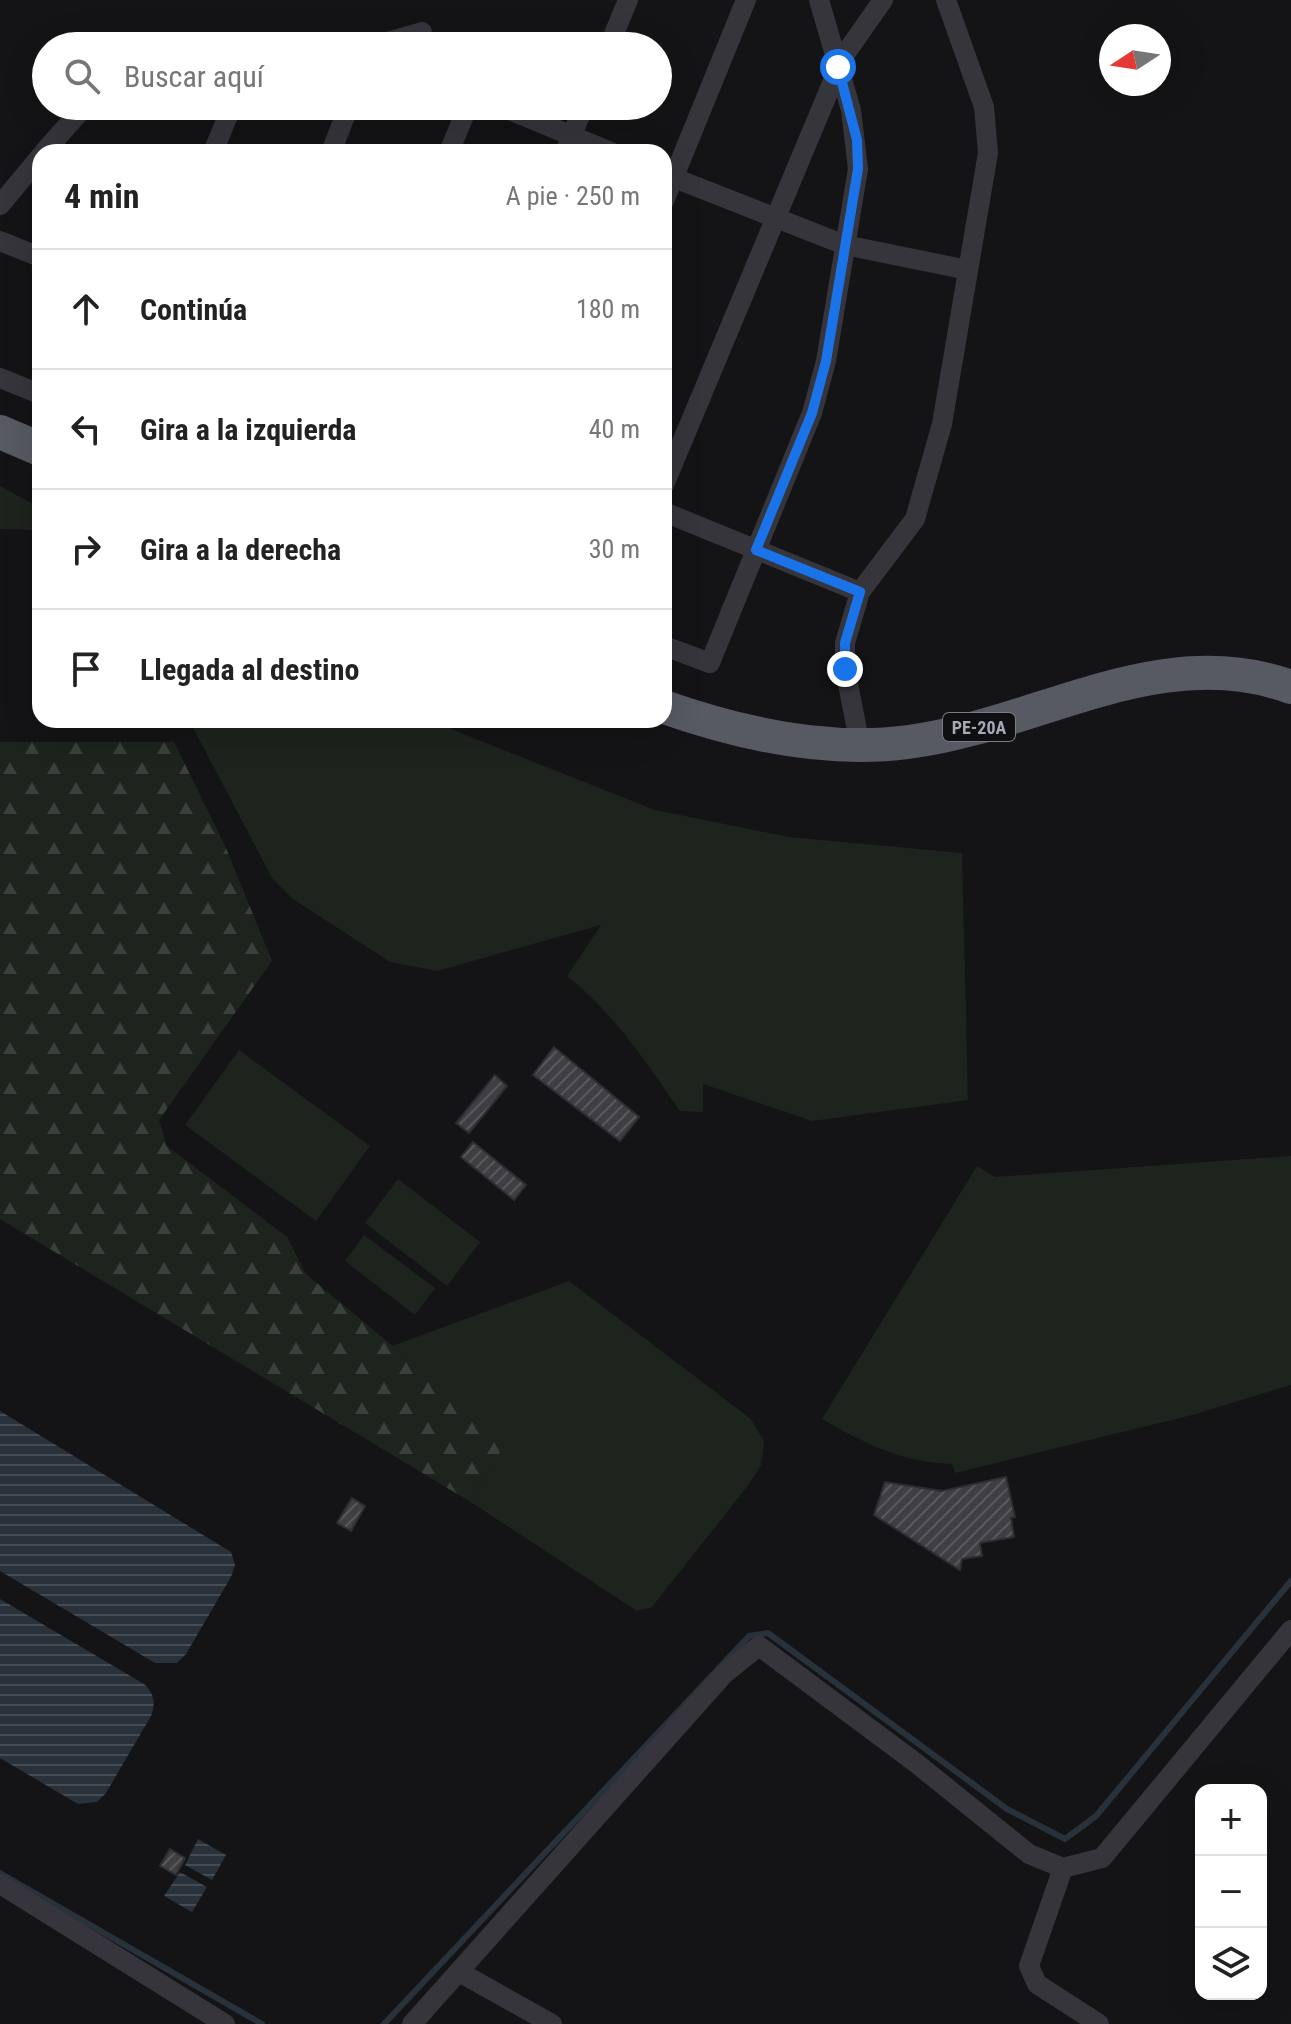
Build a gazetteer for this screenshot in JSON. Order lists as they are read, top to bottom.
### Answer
{
  "streets": {
    "highway": ["PE-20A"]
  },
  "north": "left",
  "page": {
    "search": "Buscar aquí",
    "heading": ["4 min", "A pie · 250 m"],
    "list": [
      ["Continúa", "180 m"],
      ["Gira a la izquierda", "40 m"],
      ["Gira a la derecha", "30 m"],
      "Llegada al destino"
    ],
    "map_buttons": ["+", "−"]
  }
}
